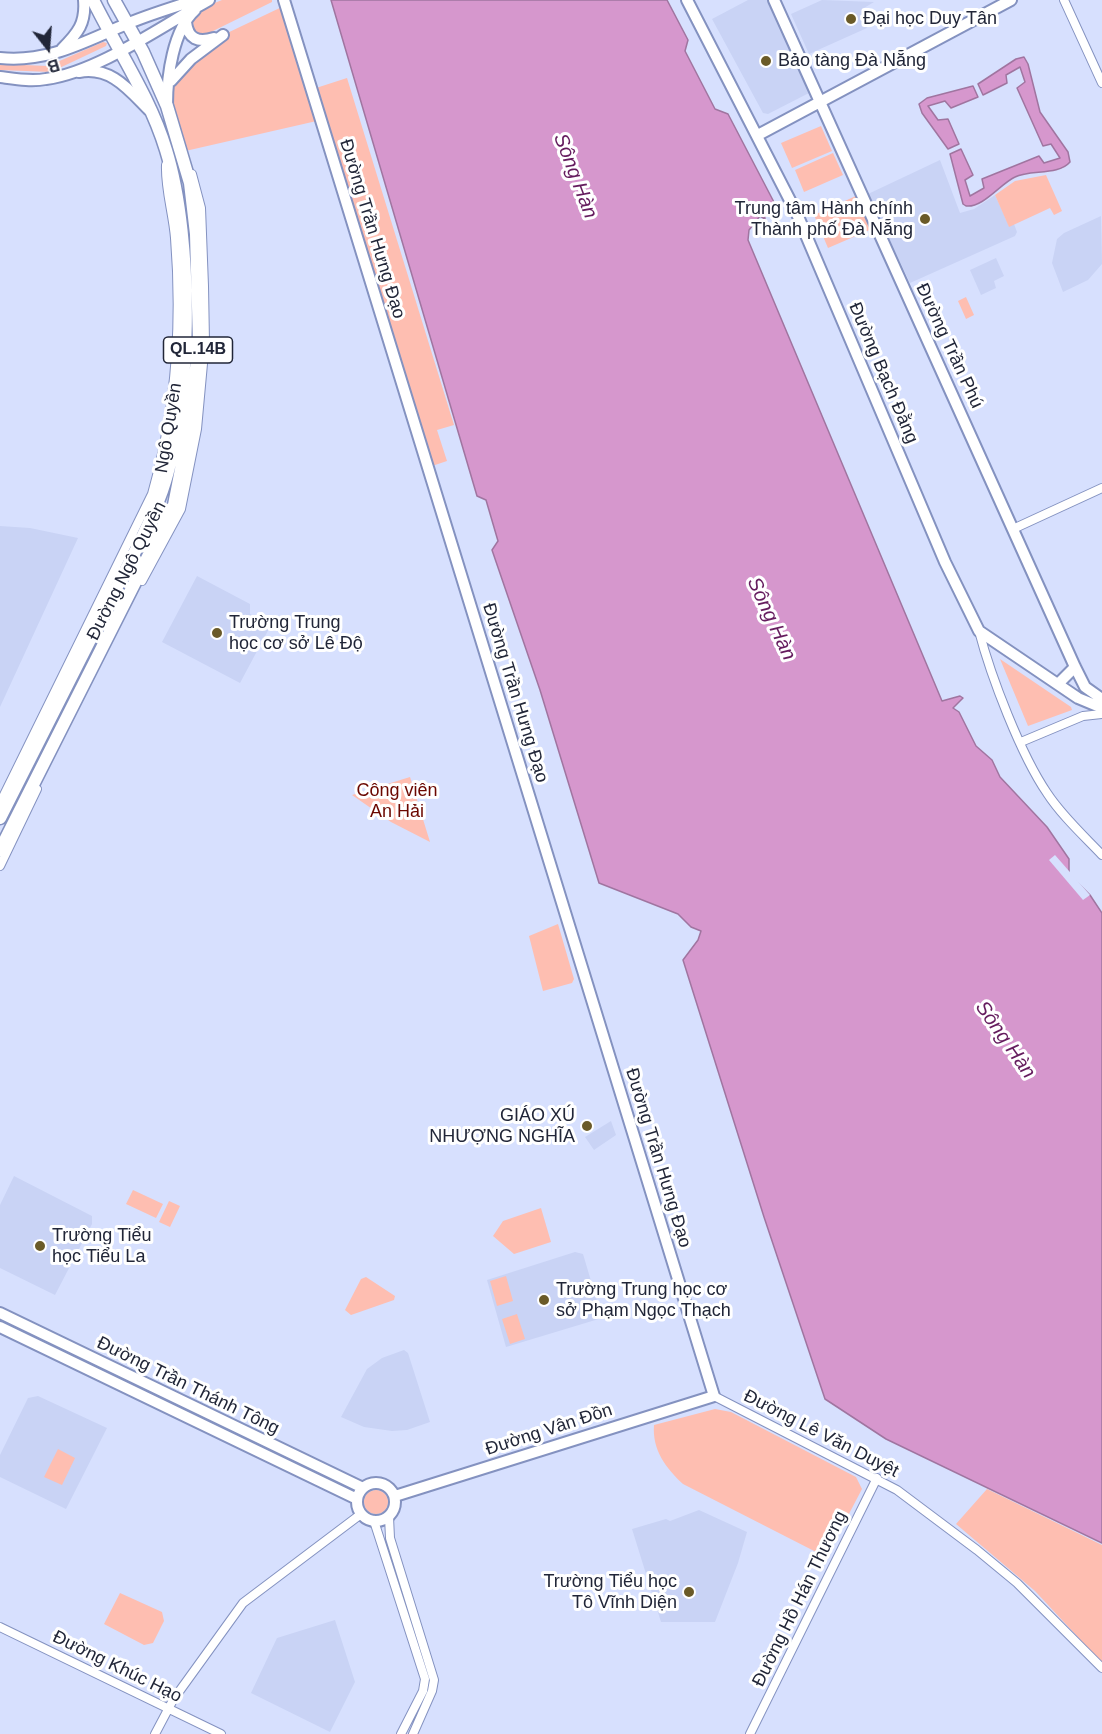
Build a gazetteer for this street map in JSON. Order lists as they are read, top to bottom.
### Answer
{
  "streets": {
    "highway": ["QL.14B", "Ngô Quyền", "Đường Ngô Quyền"],
    "main road": [
      "Đường Trần Hưng Đạo",
      "Đường Trần Phú",
      "Đường Bạch Đằng",
      "Đường Trần Thánh Tông",
      "Đường Vân Đồn"
    ],
    "street": ["Đường Lê Văn Duyệt", "Đường Hồ Hán Thương", "Đường Khúc Hạo"]
  },
  "crossings": [
    ["Đường Trần Hưng Đạo", "Đường Vân Đồn"],
    ["Đường Trần Hưng Đạo", "Đường Lê Văn Duyệt"],
    ["Ngô Quyền", "Đường Ngô Quyền"],
    ["Đường Trần Thánh Tông", "Đường Vân Đồn"],
    ["Đường Vân Đồn", "Đường Lê Văn Duyệt"],
    ["Đường Lê Văn Duyệt", "Đường Hồ Hán Thương"]
  ],
  "water": ["Sông Hàn"],
  "parks": ["Công viên An Hải"],
  "places": [
    "Đại học Duy Tân",
    "Bảo tàng Đà Nẵng",
    "Trung tâm Hành chính Thành phố Đà Nẵng",
    "Trường Trung học cơ sở Lê Độ",
    "GIÁO XÚ NHƯỢNG NGHĨA",
    "Trường Tiểu học Tiểu La",
    "Trường Trung học cơ sở Phạm Ngọc Thạch",
    "Trường Tiểu học Tô Vĩnh Diện"
  ],
  "north": "bottom"
}
